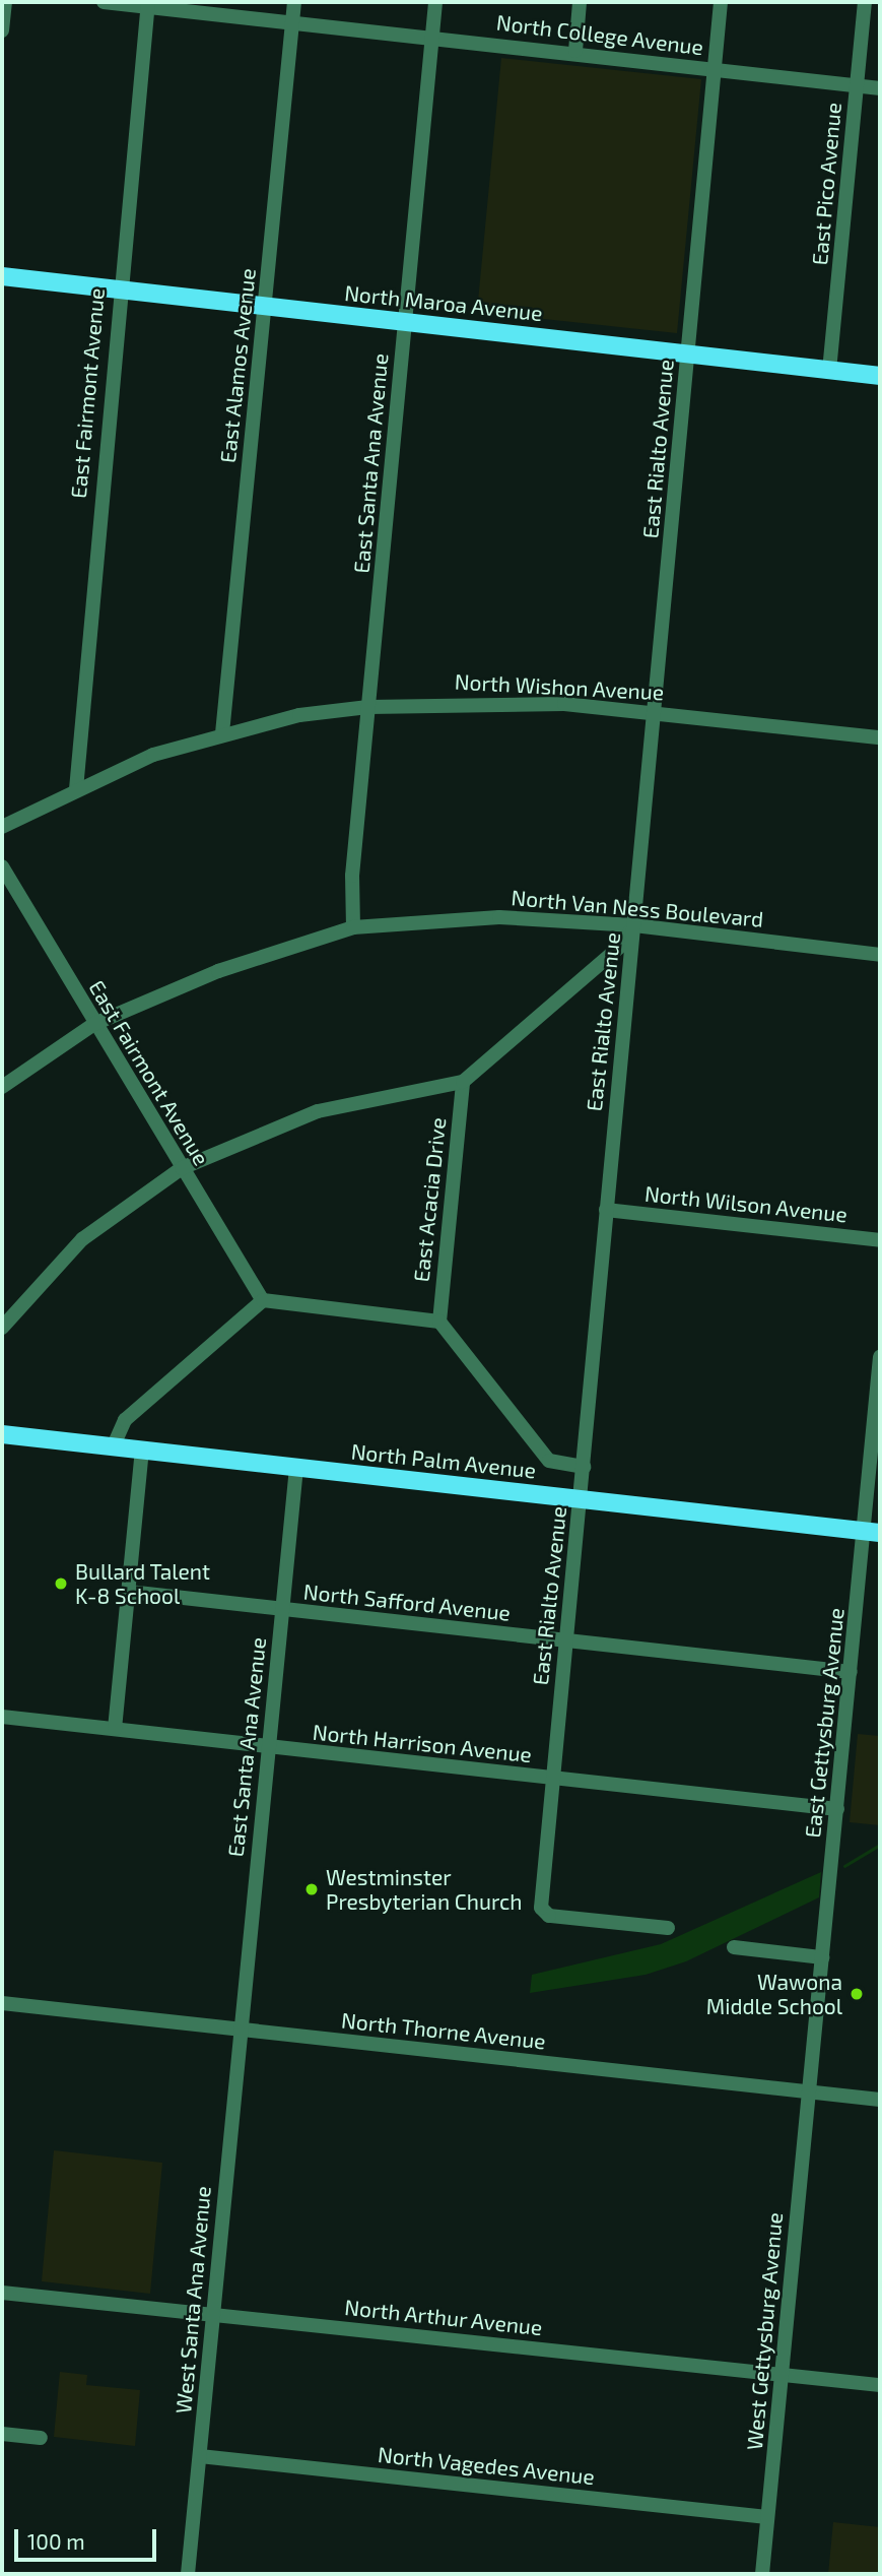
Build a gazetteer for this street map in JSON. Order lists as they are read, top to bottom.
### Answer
{
  "streets": {
    "main road": ["North Maroa Avenue", "North Palm Avenue"],
    "street": [
      "North College Avenue",
      "East Pico Avenue",
      "East Alamos Avenue",
      "East Fairmont Avenue",
      "East Rialto Avenue",
      "East Santa Ana Avenue",
      "North Wishon Avenue",
      "North Van Ness Boulevard",
      "East Acacia Drive",
      "North Wilson Avenue",
      "North Safford Avenue",
      "East Gettysburg Avenue",
      "North Harrison Avenue",
      "North Thorne Avenue",
      "West Santa Ana Avenue",
      "North Arthur Avenue",
      "West Gettysburg Avenue",
      "North Vagedes Avenue"
    ]
  },
  "crossings": [
    ["North College Avenue", "East Pico Avenue"],
    ["North College Avenue", "East Alamos Avenue"],
    ["North College Avenue", "East Fairmont Avenue"],
    ["North College Avenue", "East Rialto Avenue"],
    ["North College Avenue", "East Santa Ana Avenue"],
    ["East Pico Avenue", "North Maroa Avenue"],
    ["North Maroa Avenue", "East Alamos Avenue"],
    ["North Maroa Avenue", "East Fairmont Avenue"],
    ["North Maroa Avenue", "East Rialto Avenue"],
    ["North Maroa Avenue", "East Santa Ana Avenue"],
    ["East Alamos Avenue", "North Wishon Avenue"],
    ["East Fairmont Avenue", "North Wishon Avenue"],
    ["East Fairmont Avenue", "North Van Ness Boulevard"],
    ["East Rialto Avenue", "North Wishon Avenue"],
    ["East Rialto Avenue", "North Van Ness Boulevard"],
    ["East Rialto Avenue", "North Wilson Avenue"],
    ["East Rialto Avenue", "North Palm Avenue"],
    ["East Rialto Avenue", "North Safford Avenue"],
    ["East Rialto Avenue", "North Harrison Avenue"],
    ["East Santa Ana Avenue", "North Wishon Avenue"],
    ["East Santa Ana Avenue", "North Van Ness Boulevard"],
    ["East Santa Ana Avenue", "North Palm Avenue"],
    ["East Santa Ana Avenue", "North Safford Avenue"],
    ["East Santa Ana Avenue", "North Harrison Avenue"],
    ["East Santa Ana Avenue", "North Thorne Avenue"],
    ["East Santa Ana Avenue", "West Santa Ana Avenue"],
    ["North Palm Avenue", "East Gettysburg Avenue"],
    ["North Safford Avenue", "East Gettysburg Avenue"],
    ["East Gettysburg Avenue", "North Harrison Avenue"],
    ["East Gettysburg Avenue", "North Thorne Avenue"],
    ["East Gettysburg Avenue", "West Gettysburg Avenue"],
    ["North Thorne Avenue", "West Santa Ana Avenue"],
    ["North Thorne Avenue", "West Gettysburg Avenue"],
    ["West Santa Ana Avenue", "North Arthur Avenue"],
    ["West Santa Ana Avenue", "North Vagedes Avenue"],
    ["North Arthur Avenue", "West Gettysburg Avenue"],
    ["West Gettysburg Avenue", "North Vagedes Avenue"]
  ],
  "places": ["Bullard Talent K-8 School", "Westminster Presbyterian Church", "Wawona Middle School"],
  "scale_bar": "100 m"
}
